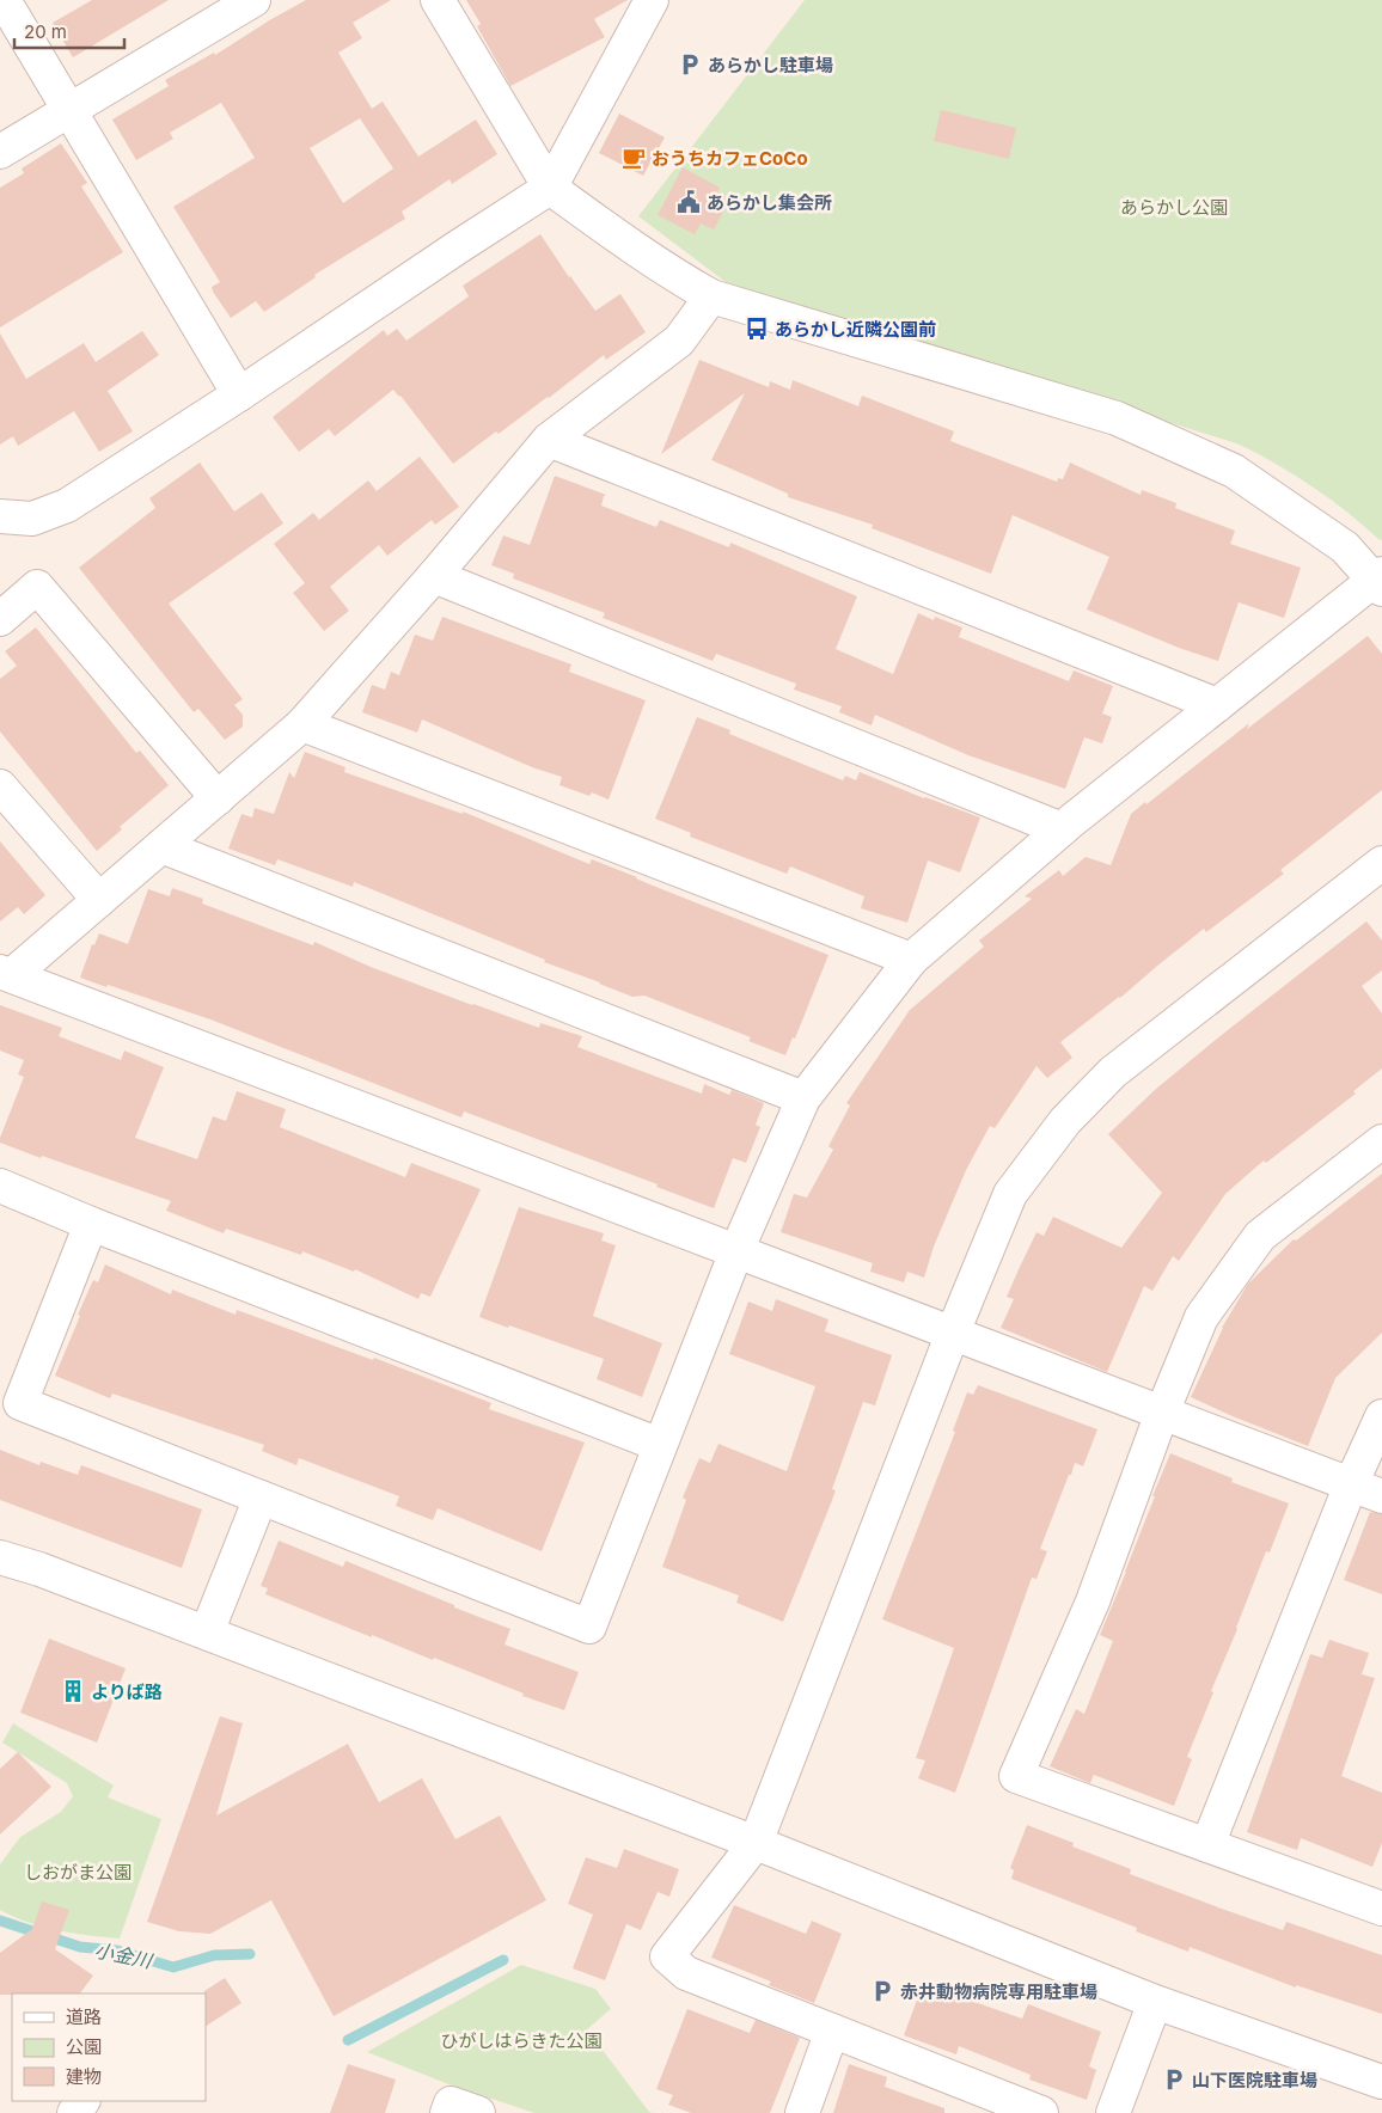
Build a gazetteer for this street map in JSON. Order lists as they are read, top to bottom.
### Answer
{
  "water": ["小金川"],
  "parks": ["あらかし公園", "しおがま公園", "ひがしはらきた公園"],
  "places": {
    "parking": ["あらかし駐車場", "赤井動物病院専用駐車場", "山下医院駐車場"],
    "cafe": ["おうちカフェCoCo"],
    "public building": ["あらかし集会所"],
    "bus stop": ["あらかし近隣公園前"],
    "building": ["よりば路"]
  },
  "legend": ["道路", "公園", "建物"],
  "scale_bar": "20 m"
}
